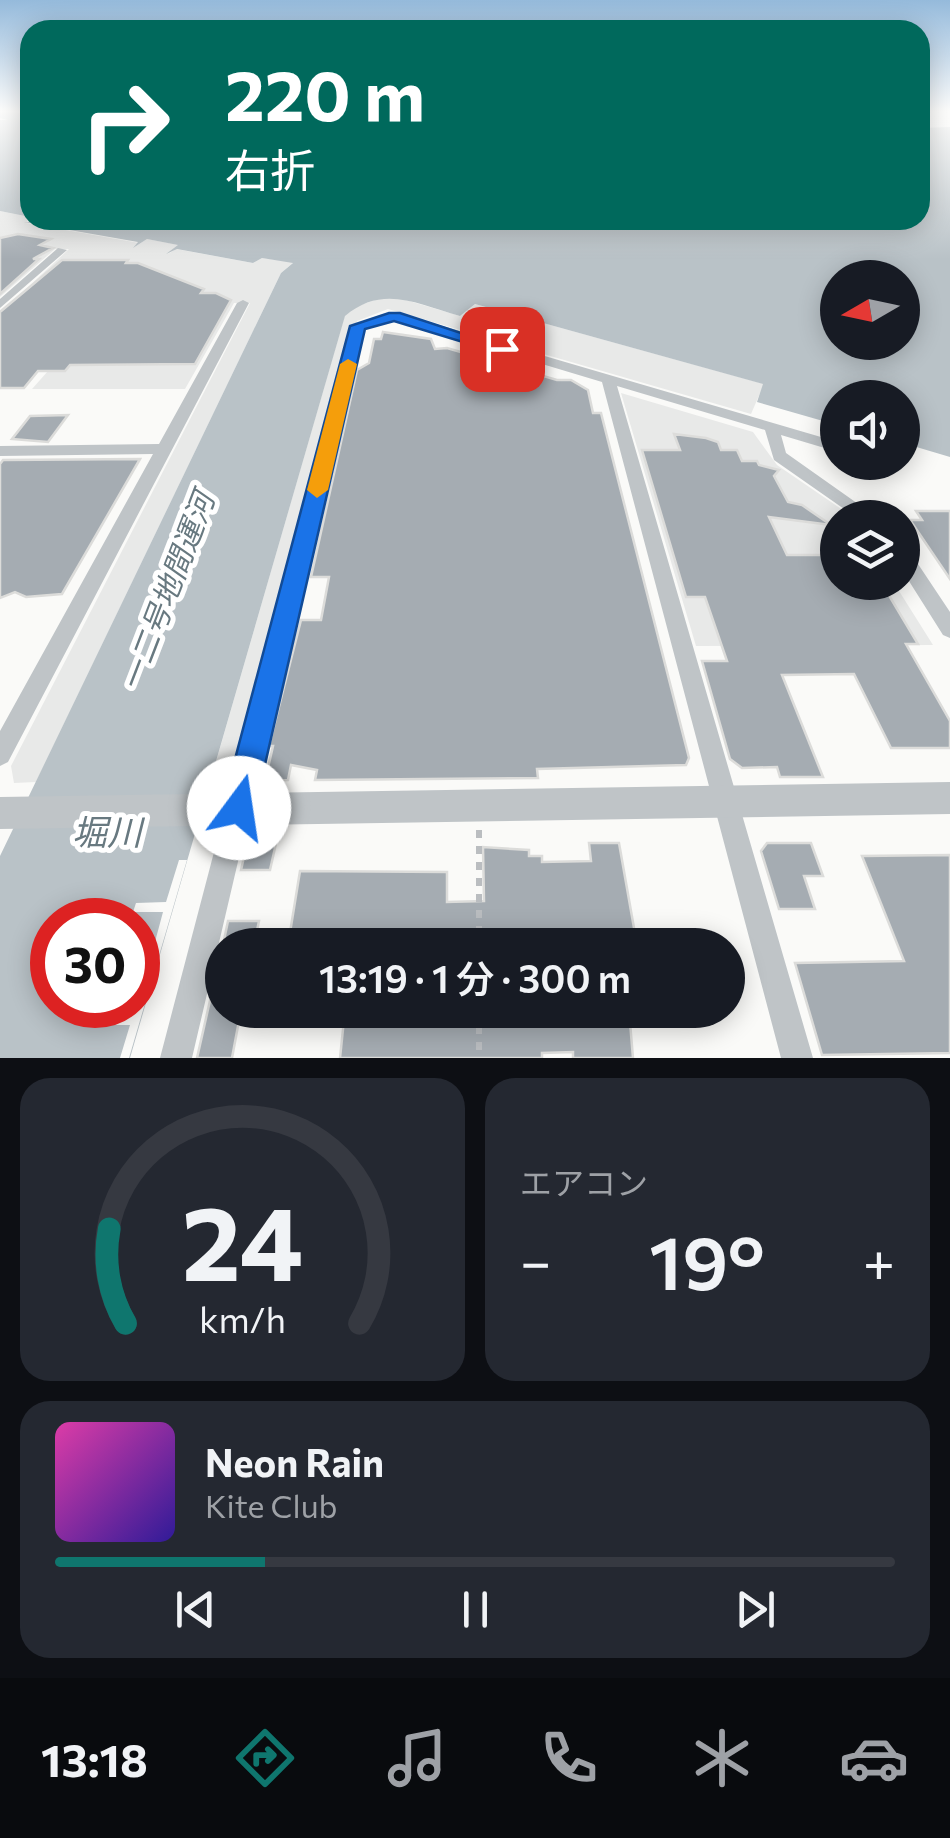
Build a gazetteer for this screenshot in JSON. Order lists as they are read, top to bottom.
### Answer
{
  "water": ["一二号地間運河", "堀川"],
  "north": "left",
  "page": {
    "turn": ["220 m", "右折"],
    "limit": "30",
    "trip": "13:19 · 1 分 · 300 m",
    "tile": "エアコン",
    "heat": ["−", "19°", "+"],
    "song": ["Neon Rain", "Kite Club"],
    "tabs": "13:18",
    "gauge": ["24", "km/h"]
  }
}
